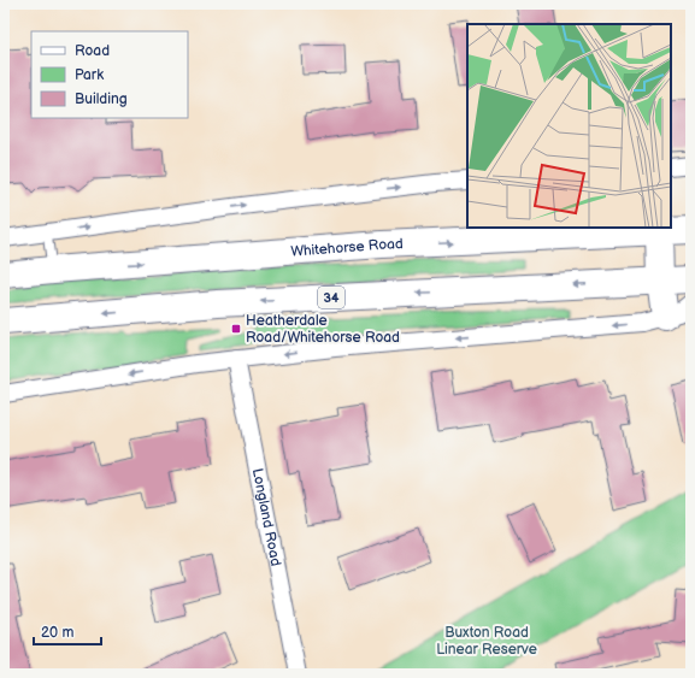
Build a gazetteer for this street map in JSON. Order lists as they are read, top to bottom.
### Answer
{
  "streets": {
    "highway": ["Whitehorse Road", "34"],
    "street": ["Longland Road"]
  },
  "parks": ["Buxton Road Linear Reserve"],
  "places": {
    "transit": ["Heatherdale Road/Whitehorse Road"]
  },
  "legend": ["Road", "Park", "Building"],
  "scale_bar": "20 m"
}
